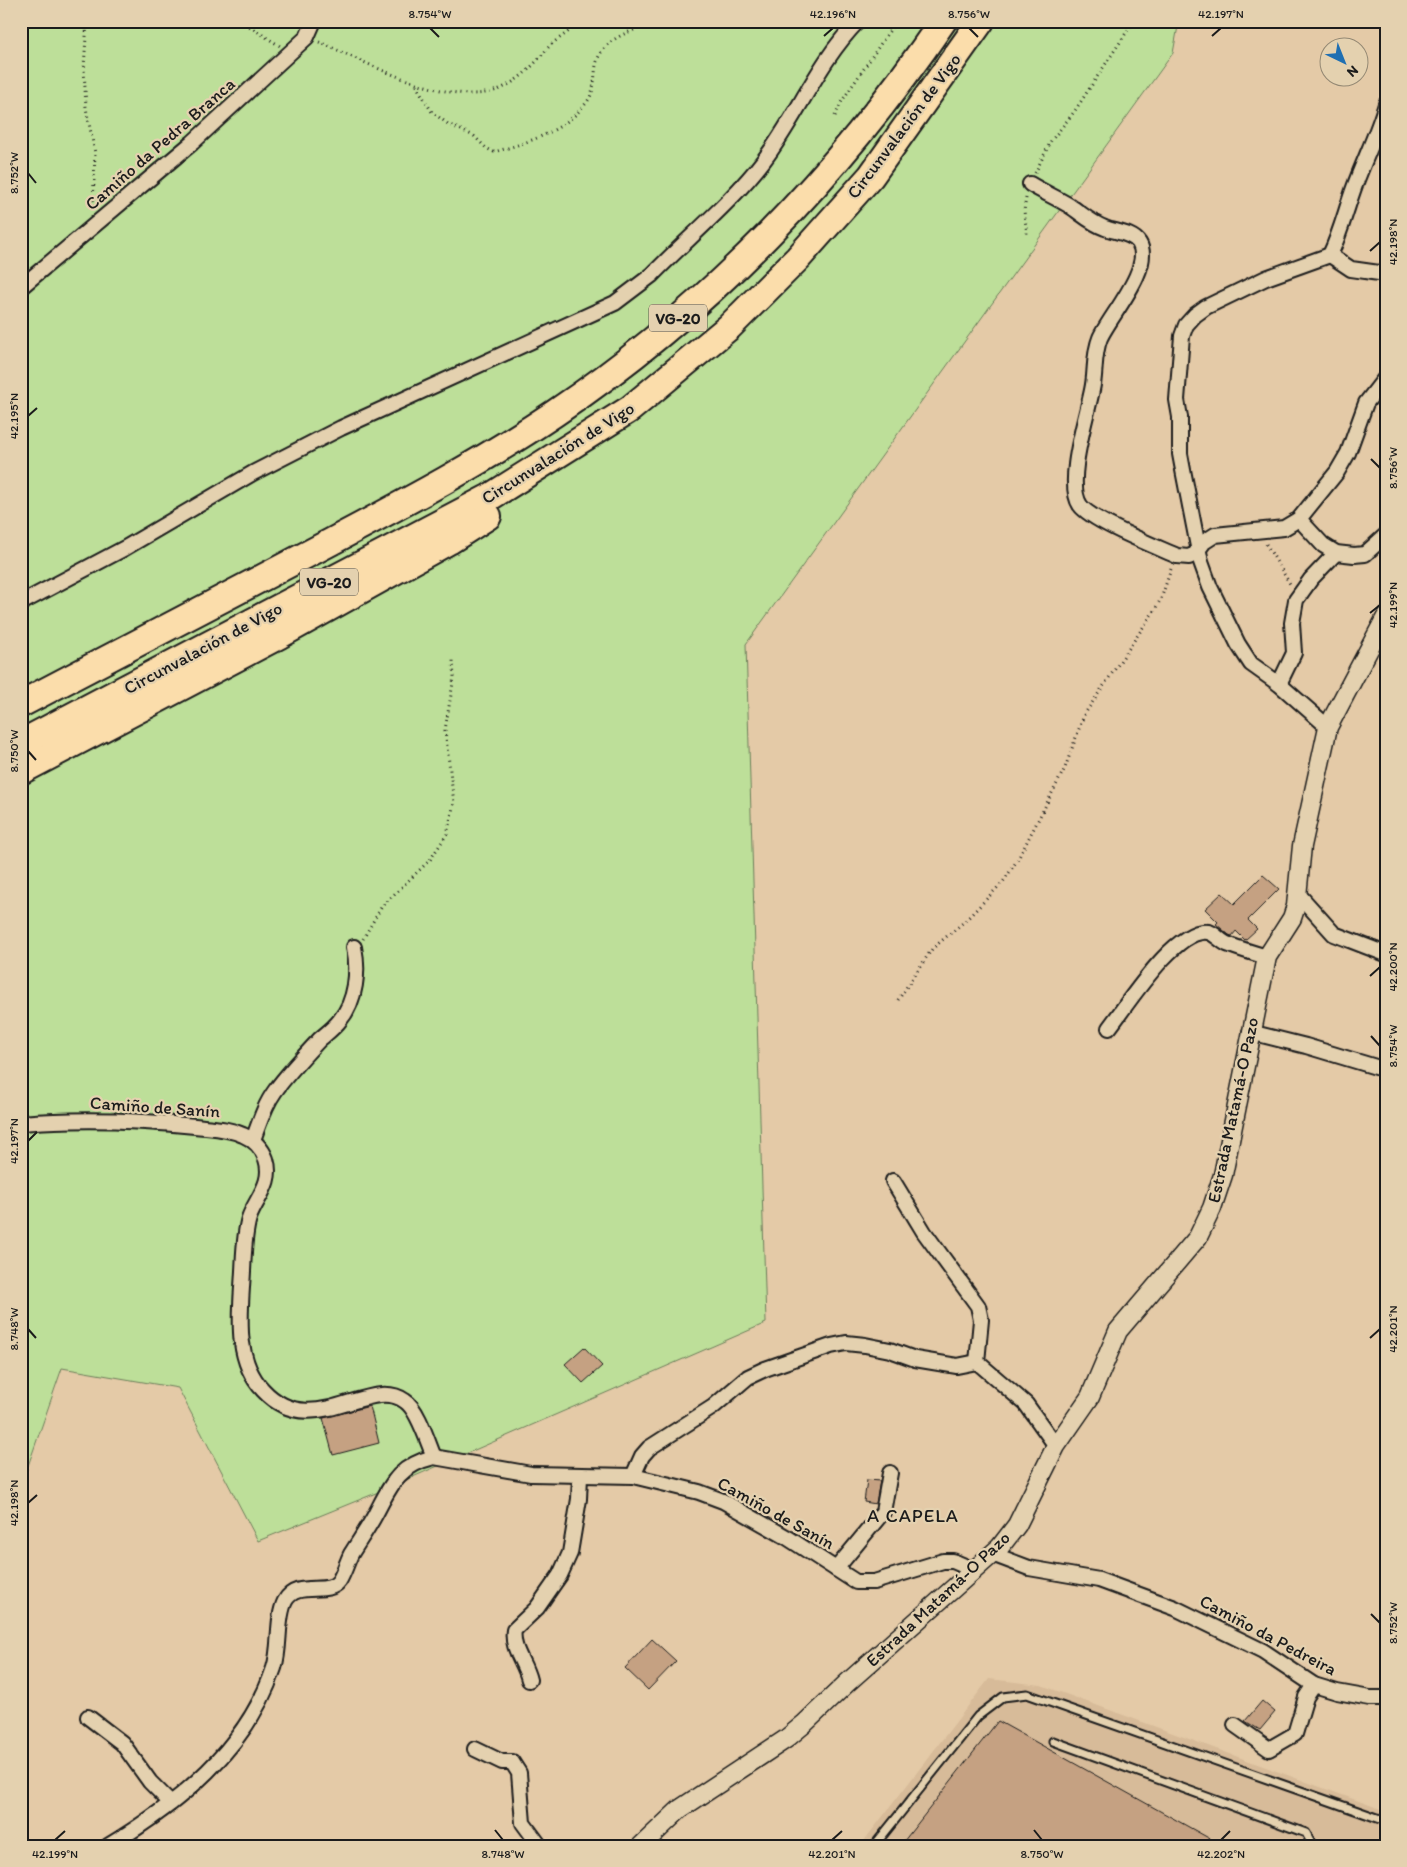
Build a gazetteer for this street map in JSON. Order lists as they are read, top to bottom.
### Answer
{
  "streets": {
    "highway": ["Circunvalación de Vigo", "VG-20"],
    "street": [
      "Camiño da Pedra Branca",
      "Camiño de Sanín",
      "Estrada Matamá-O Pazo",
      "Camiño da Pedreira"
    ]
  },
  "crossings": [
    ["Camiño de Sanín", "Estrada Matamá-O Pazo"],
    ["Estrada Matamá-O Pazo", "Camiño da Pedreira"]
  ],
  "districts": ["A CAPELA"],
  "north": "bottom right",
  "coordinates": [
    "8.754°W",
    "42.196°N",
    "8.756°W",
    "42.197°N",
    "8.752°W",
    "42.198°N",
    "42.195°N",
    "42.199°N",
    "8.750°W",
    "42.200°N",
    "8.748°W",
    "42.201°N",
    "42.202°N"
  ]
}
